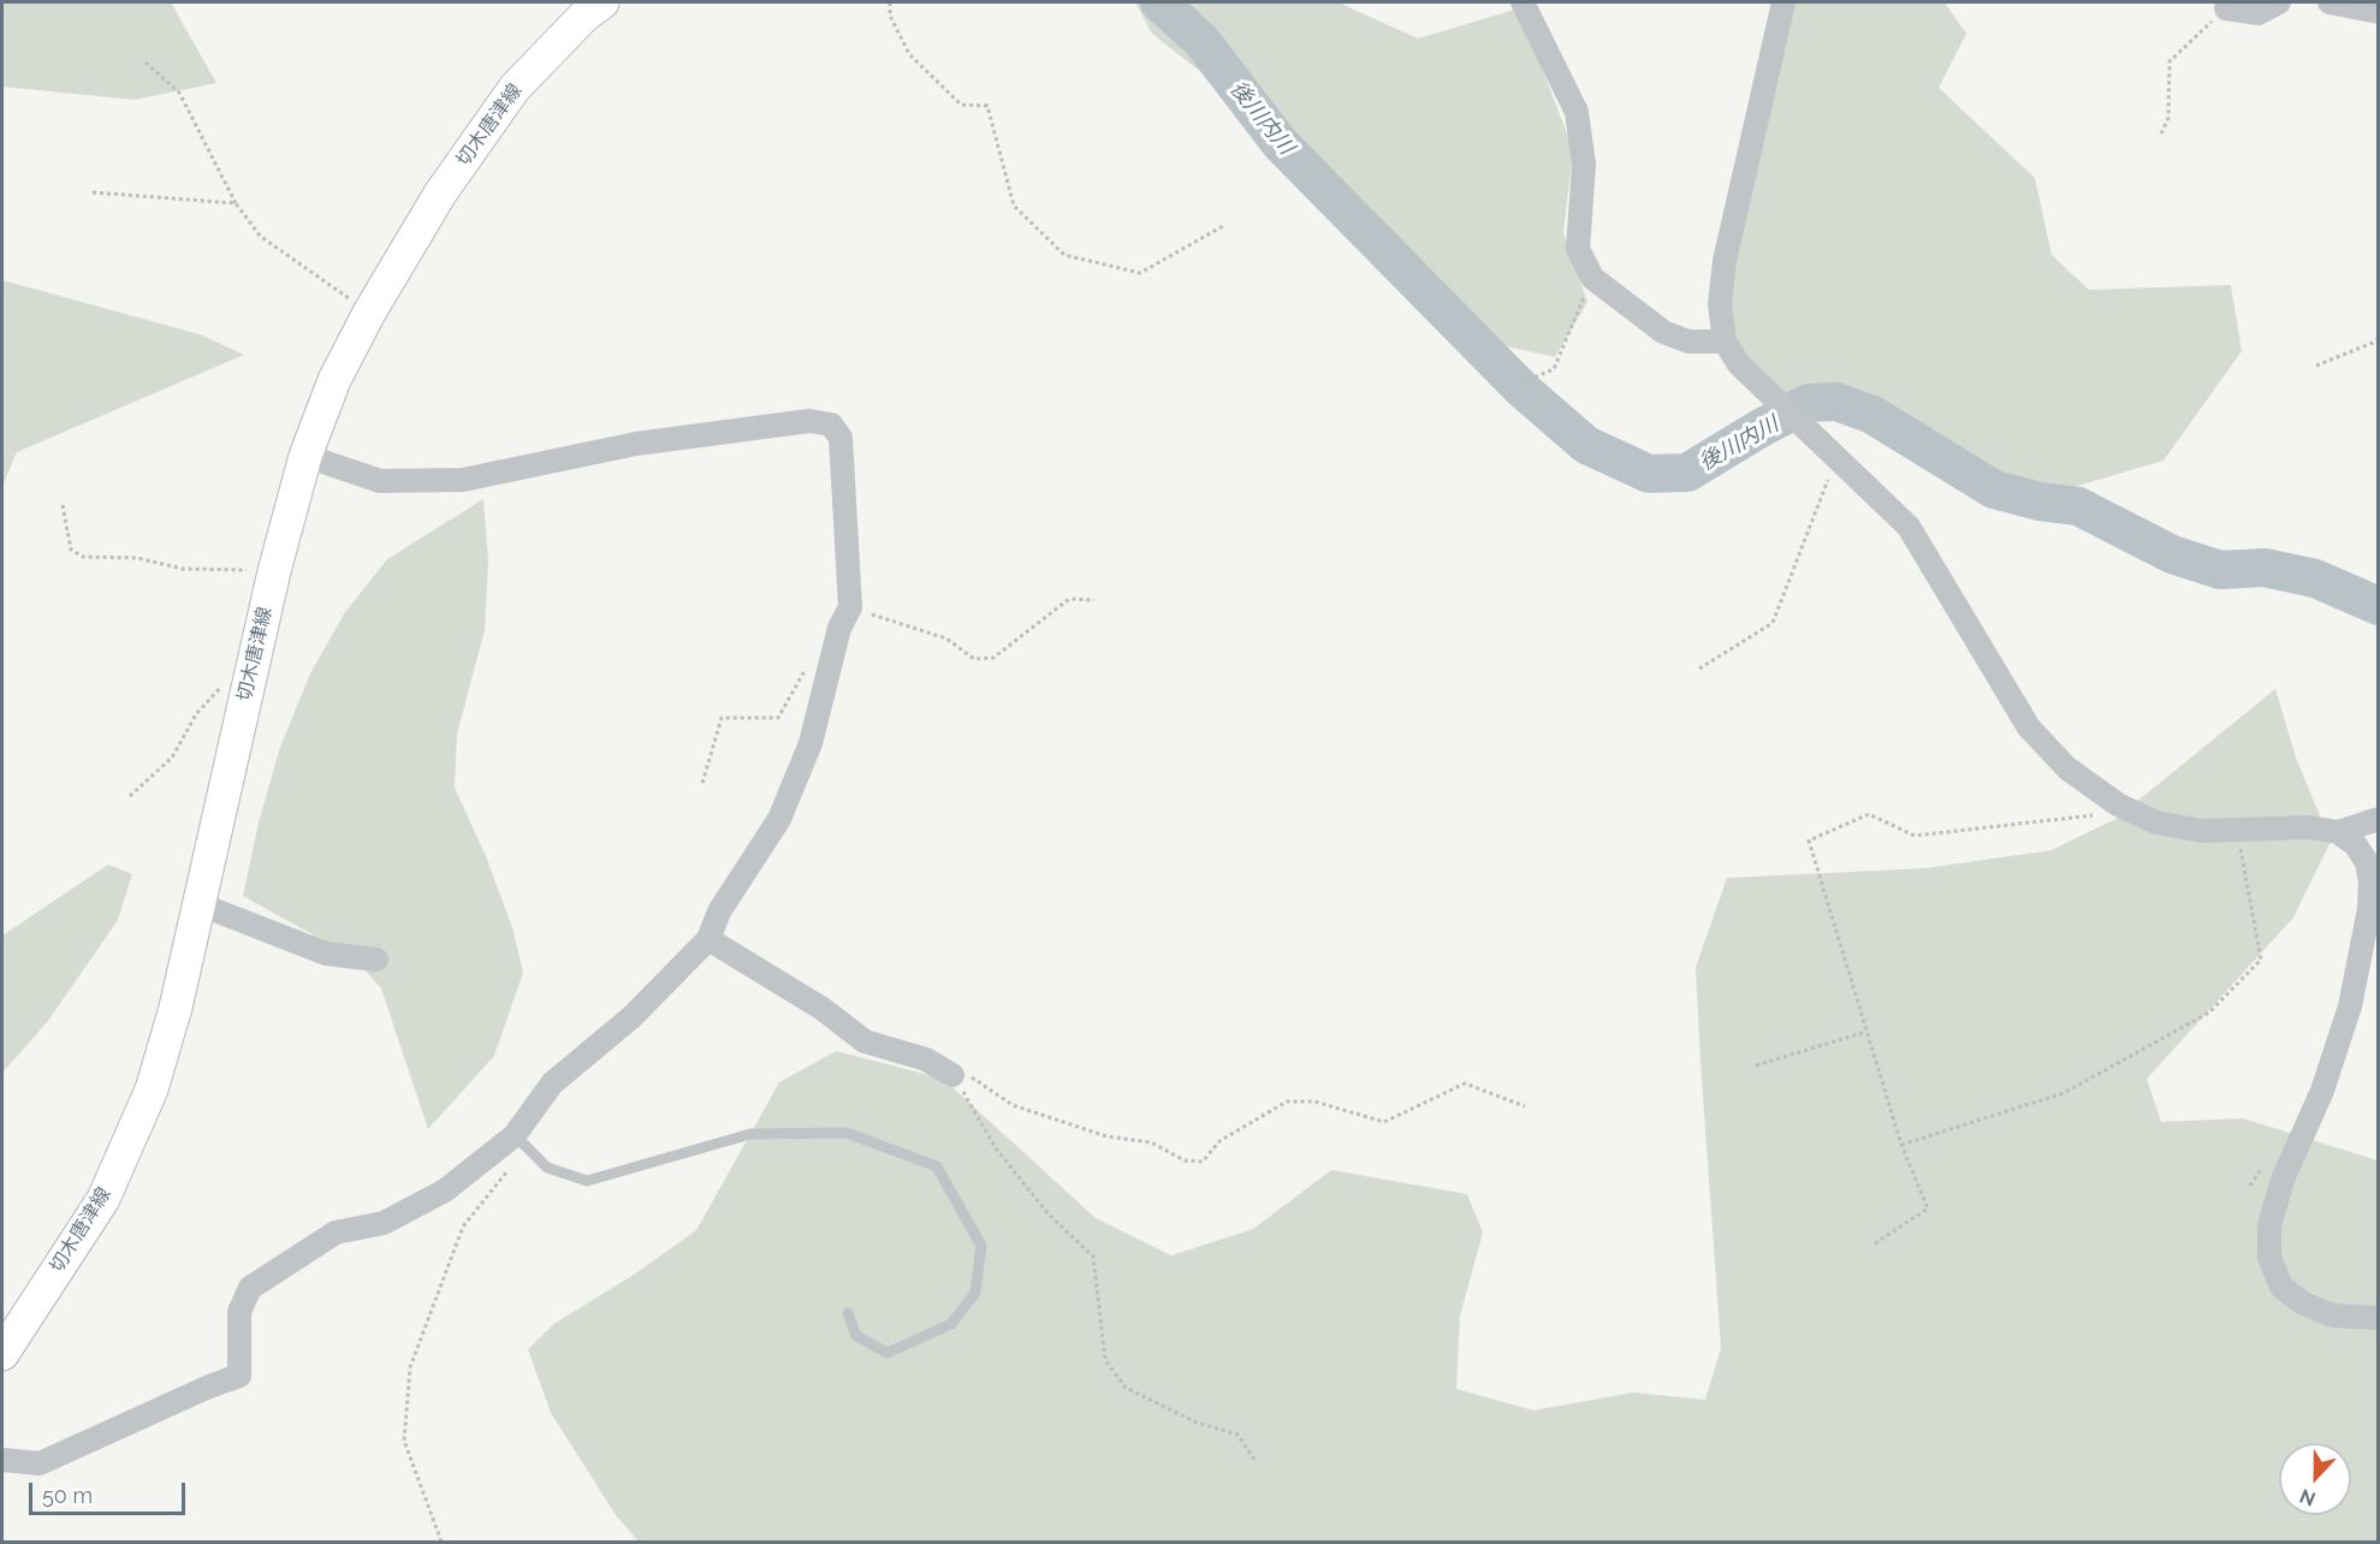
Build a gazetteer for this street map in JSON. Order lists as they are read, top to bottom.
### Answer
{
  "streets": {
    "main road": ["切木唐津線"]
  },
  "water": ["後川内川"],
  "scale_bar": "50 m",
  "north": "bottom"
}
